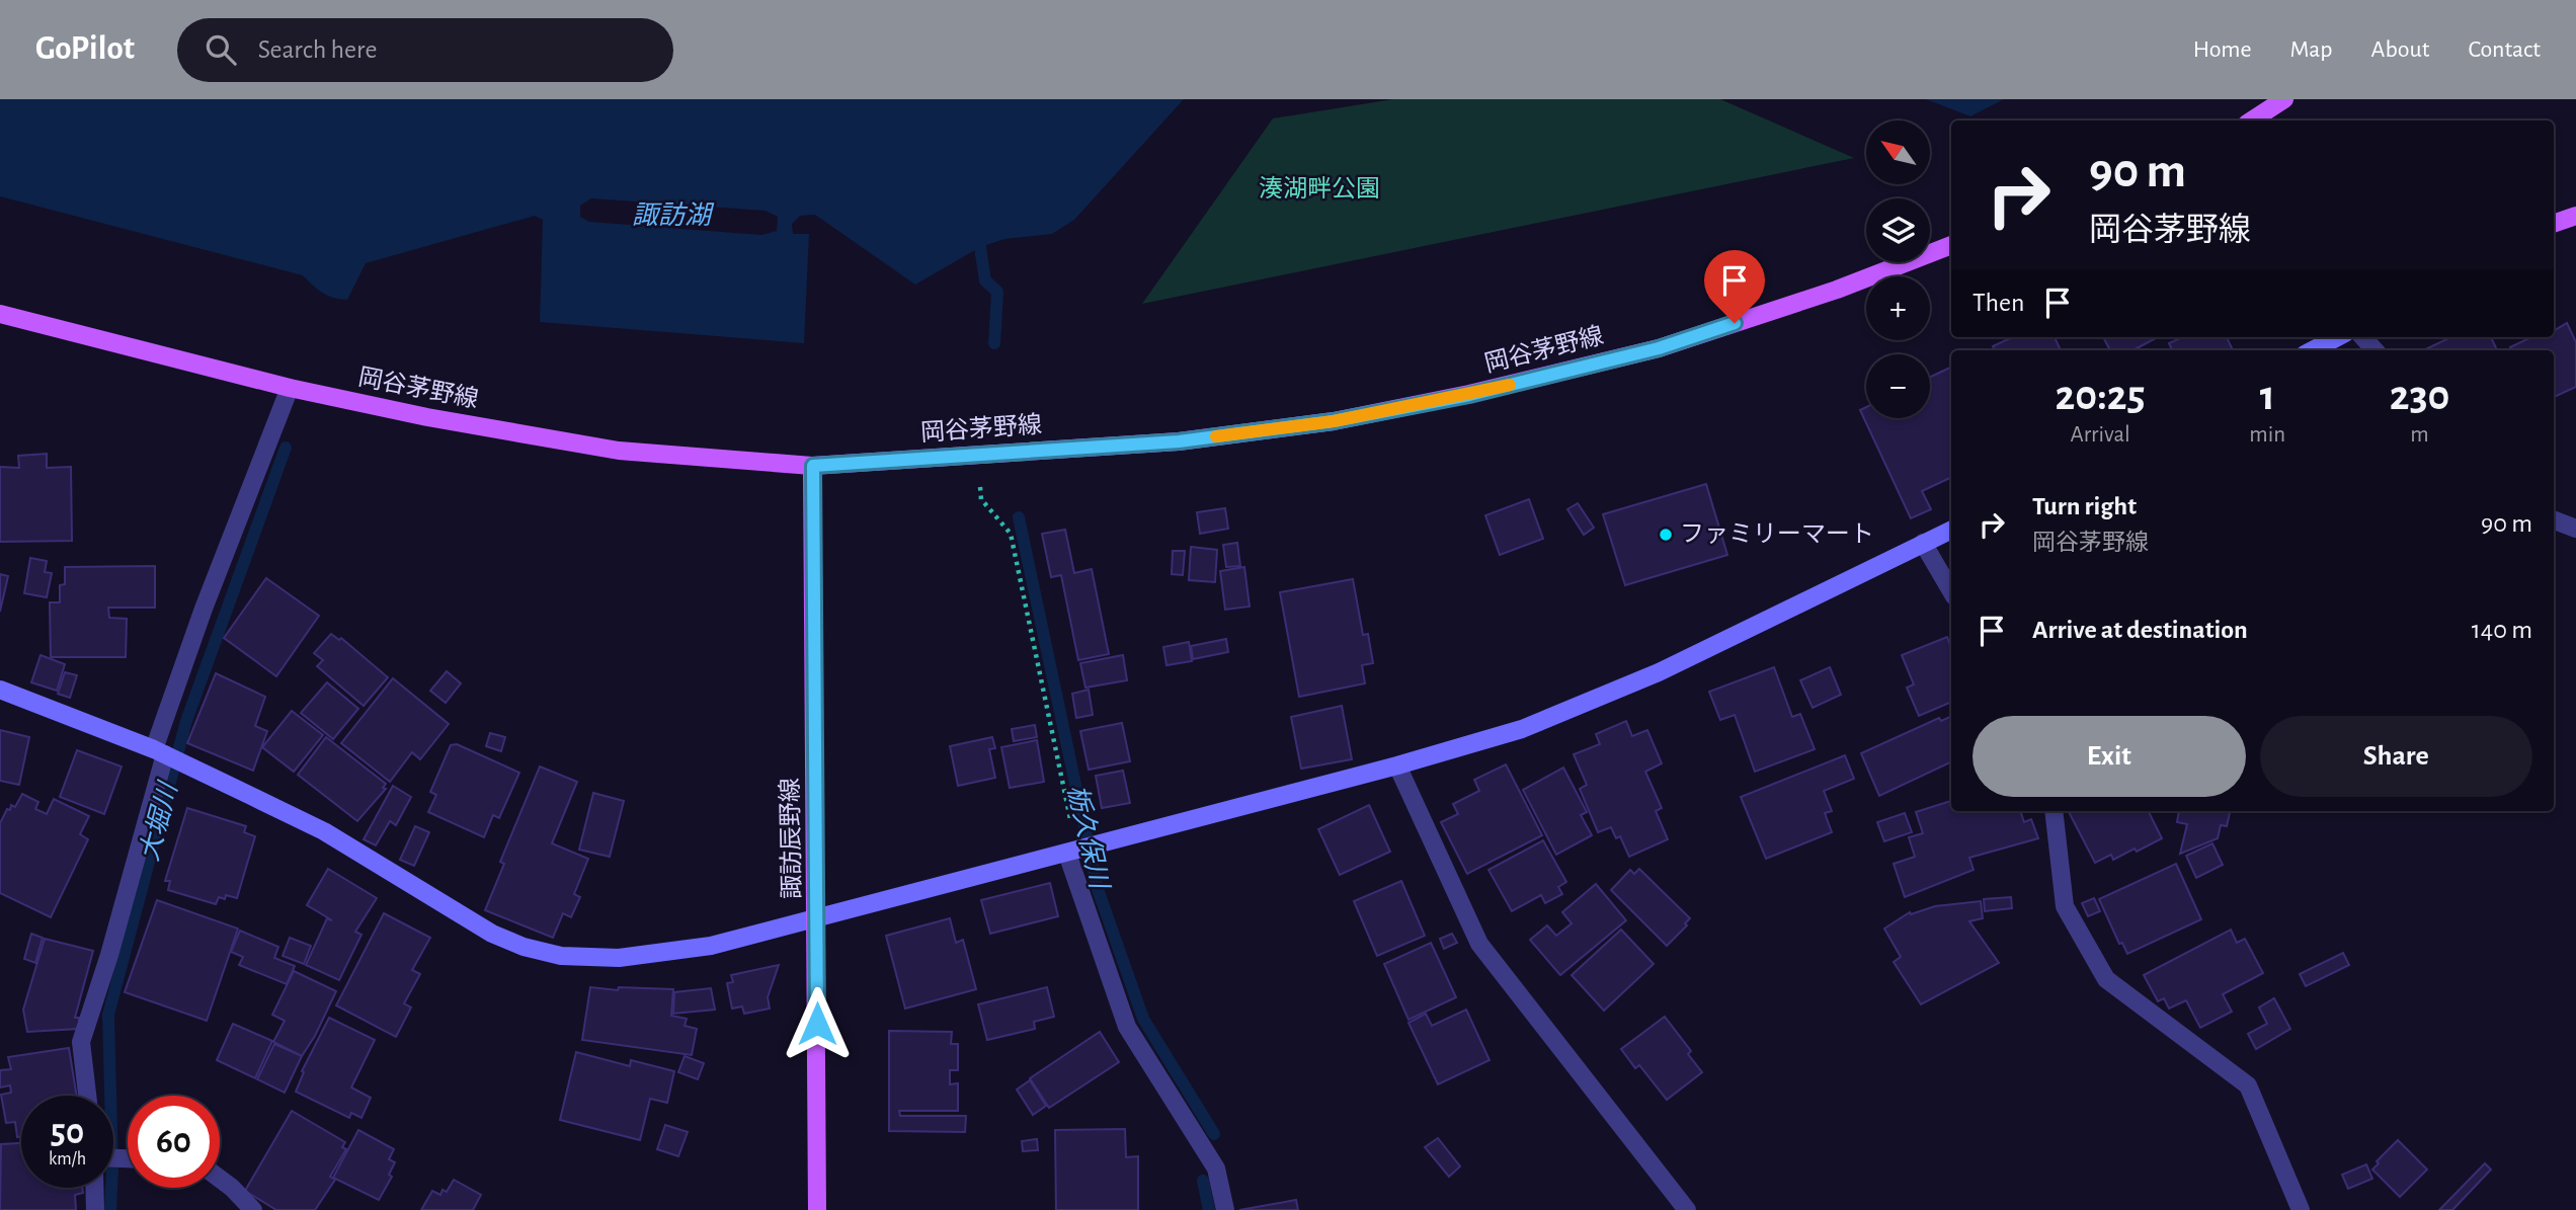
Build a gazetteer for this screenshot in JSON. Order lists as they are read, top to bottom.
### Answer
{
  "streets": {
    "main road": ["岡谷茅野線", "諏訪辰野線"]
  },
  "crossings": [
    ["岡谷茅野線", "諏訪辰野線"]
  ],
  "water": ["諏訪湖", "大堀川", "栃久保川"],
  "parks": ["湊湖畔公園"],
  "places": ["ファミリーマート"],
  "north": "top left",
  "page": {
    "header": "GoPilot",
    "search": "Search here",
    "nav": [
      "Home",
      "Map",
      "About",
      "Contact"
    ],
    "map_buttons": ["+", "−"],
    "turn": ["90 m", "岡谷茅野線"],
    "then": "Then",
    "eta": [
      "20:25",
      "Arrival",
      "1",
      "min",
      "230",
      "m"
    ],
    "list": [
      {
        "name": "Turn right",
        "note": "岡谷茅野線",
        "value": "90 m"
      },
      {
        "name": "Arrive at destination",
        "value": "140 m"
      }
    ],
    "buttons": ["Exit", "Share"],
    "speed": "50 km/h",
    "limit": "60"
  }
}
